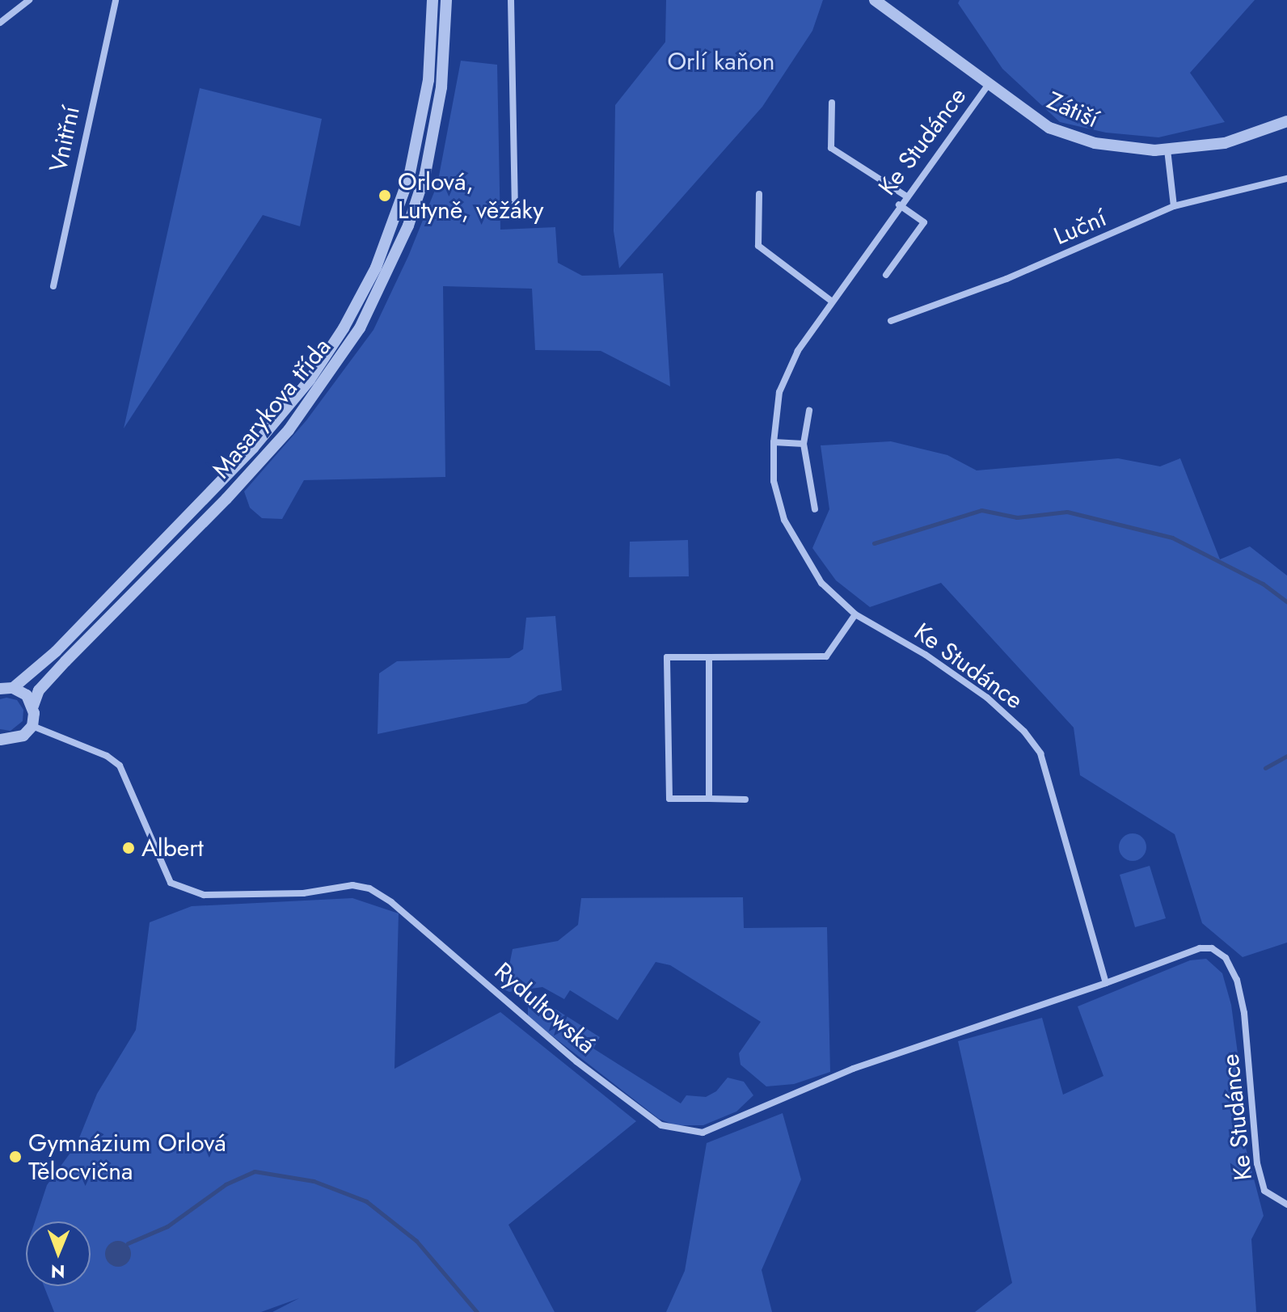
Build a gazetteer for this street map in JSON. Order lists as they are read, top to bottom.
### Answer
{
  "streets": {
    "street": [
      "Zátiší",
      "Vnitřní",
      "Ke Studánce",
      "Luční",
      "Masarykova třída",
      "Rydultowská"
    ]
  },
  "crossings": [
    ["Zátiší", "Ke Studánce"],
    ["Ke Studánce", "Rydultowská"]
  ],
  "parks": ["Orlí kaňon"],
  "places": ["Orlová, Lutyně, věžáky", "Albert", "Gymnázium Orlová Tělocvična"],
  "north": "bottom"
}
